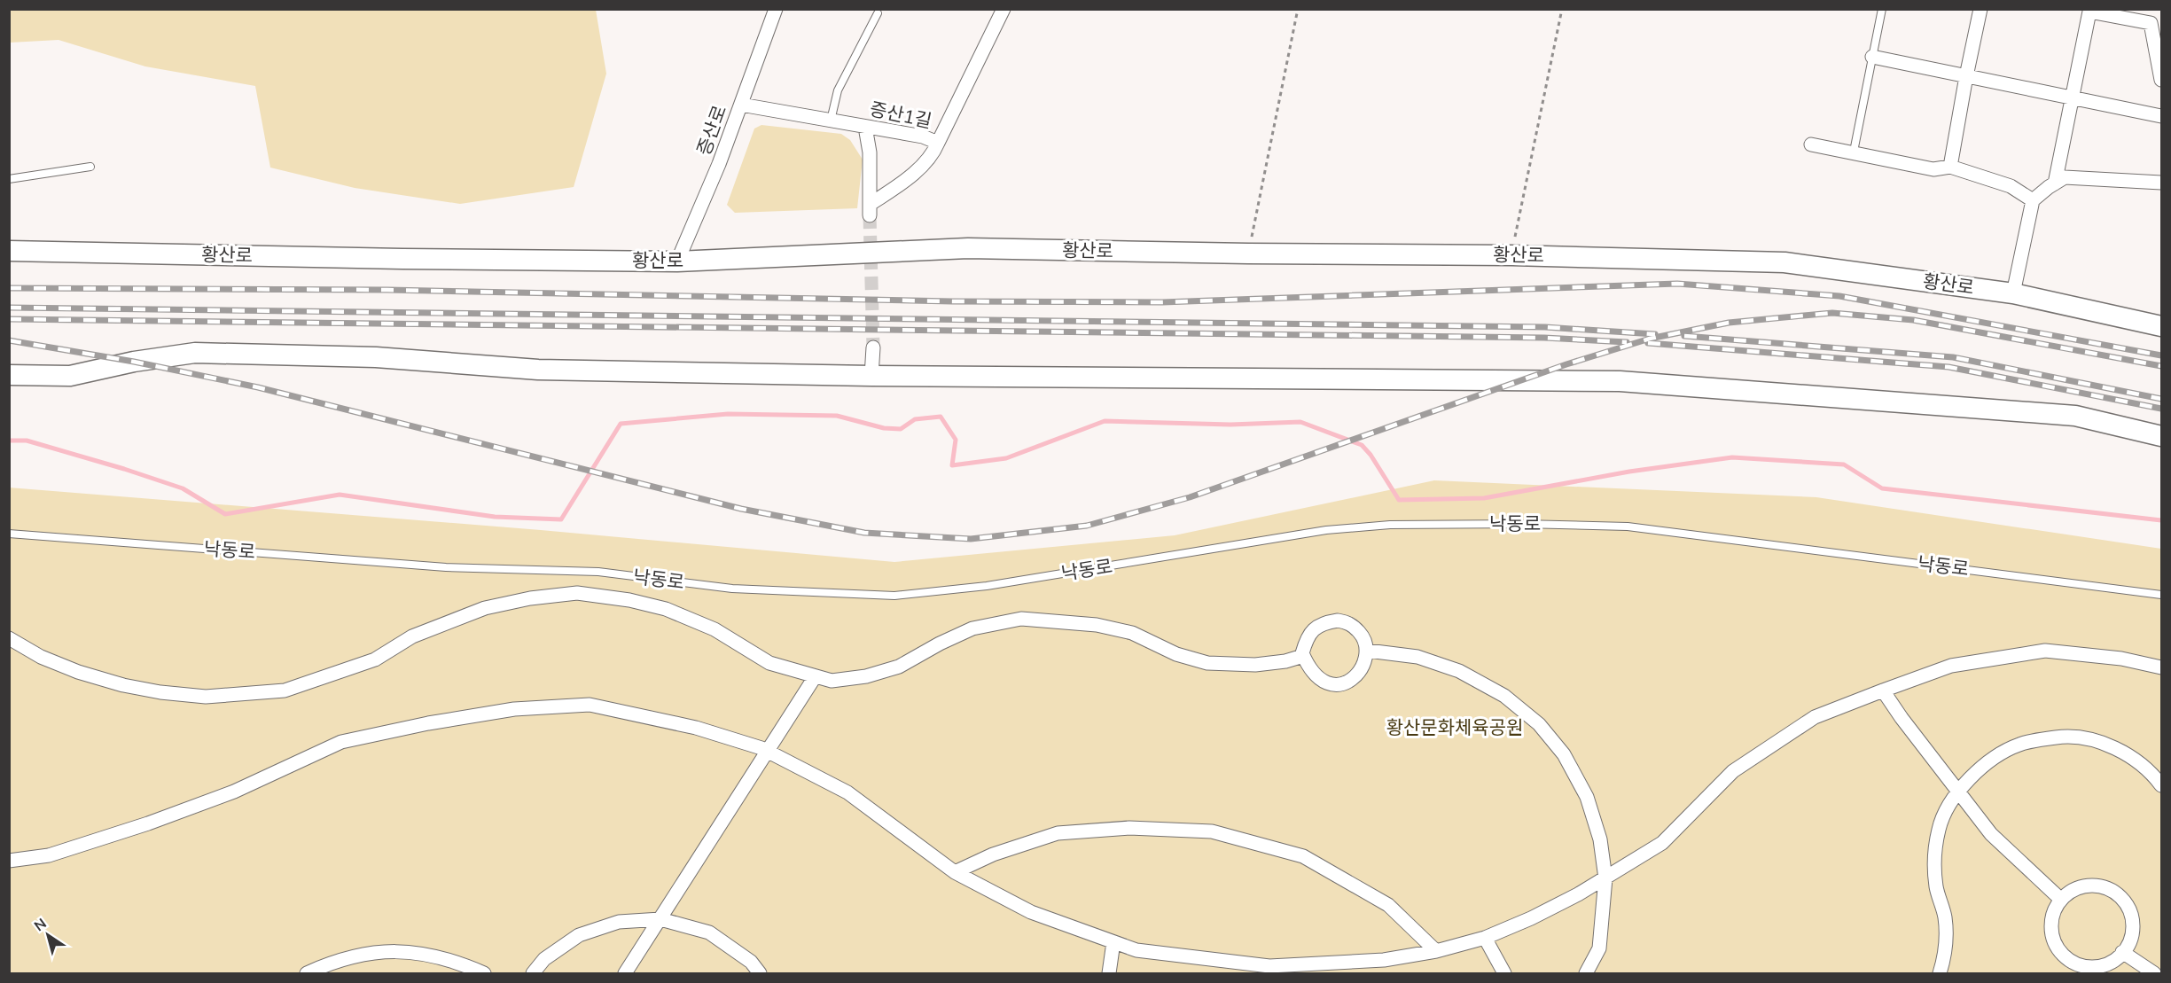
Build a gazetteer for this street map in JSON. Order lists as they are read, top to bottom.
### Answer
{
  "streets": {
    "main road": ["황산로"],
    "street": ["증산1길", "증산로"],
    "lane": ["낙동로"]
  },
  "crossings": [
    ["증산1길", "증산로"],
    ["증산로", "황산로"]
  ],
  "parks": ["황산문화체육공원"],
  "north": "top left"
}
